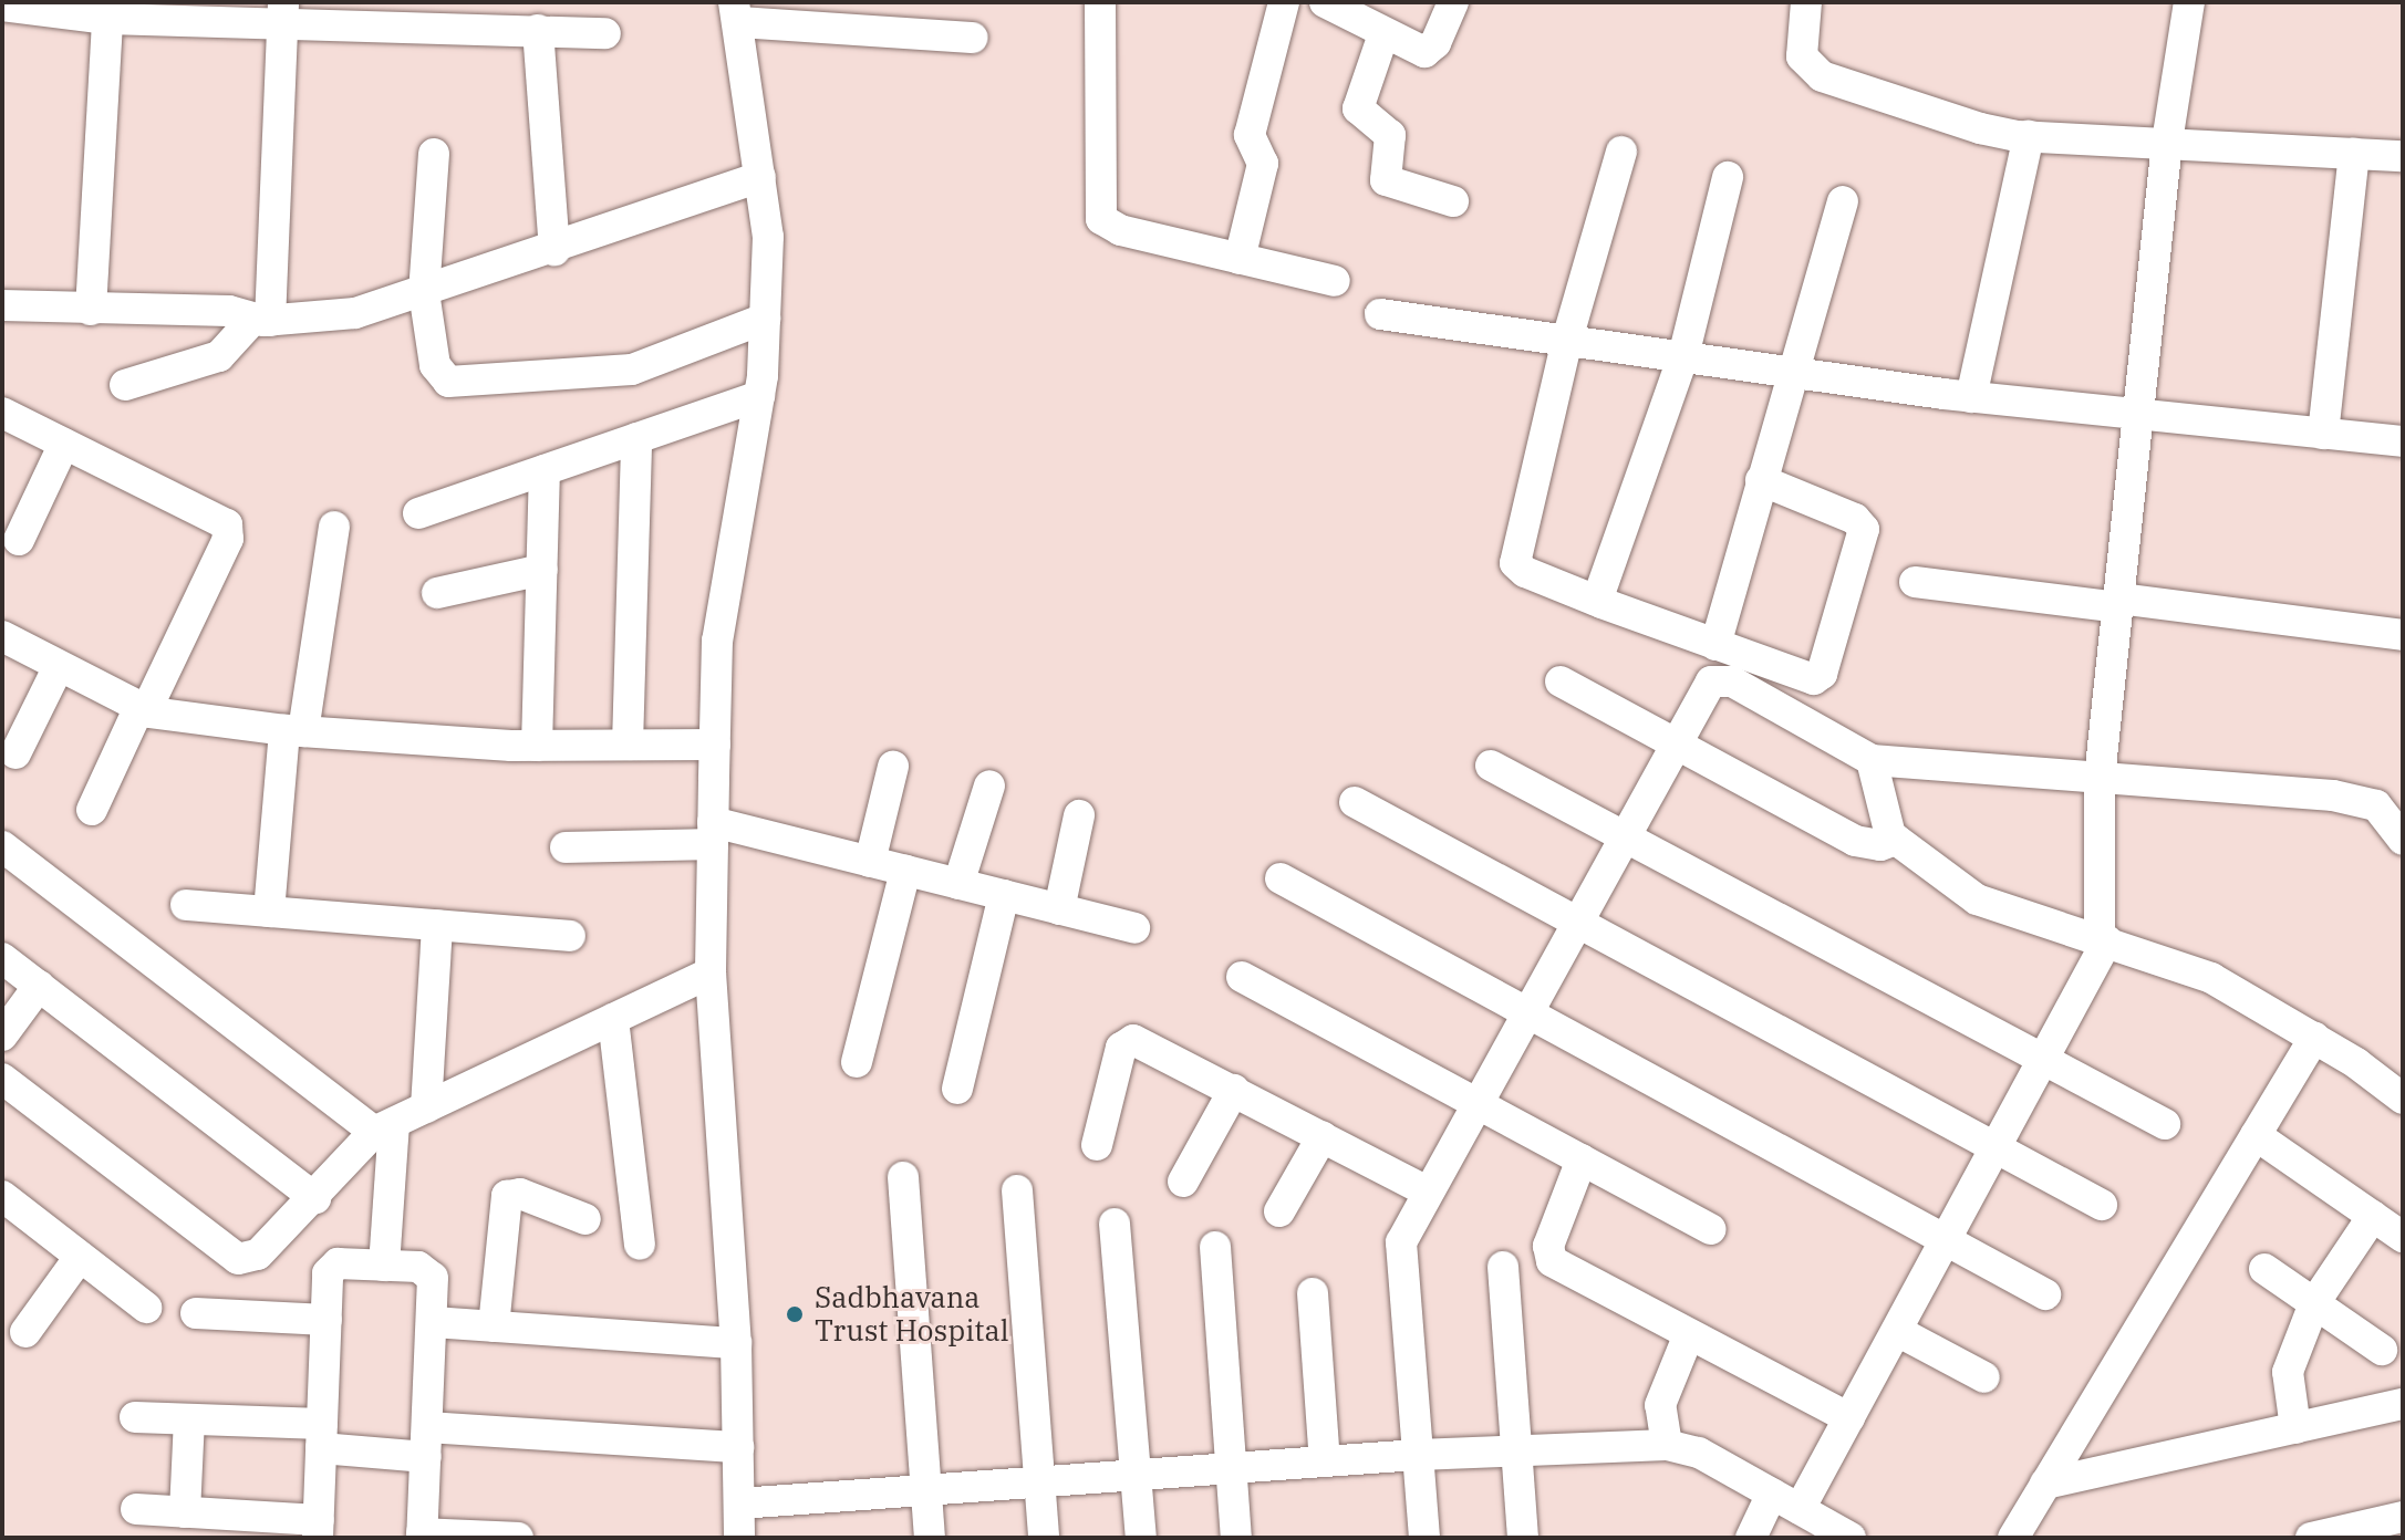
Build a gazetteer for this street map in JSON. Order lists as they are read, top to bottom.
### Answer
{
  "places": ["Sadbhavana Trust Hospital"]
}
